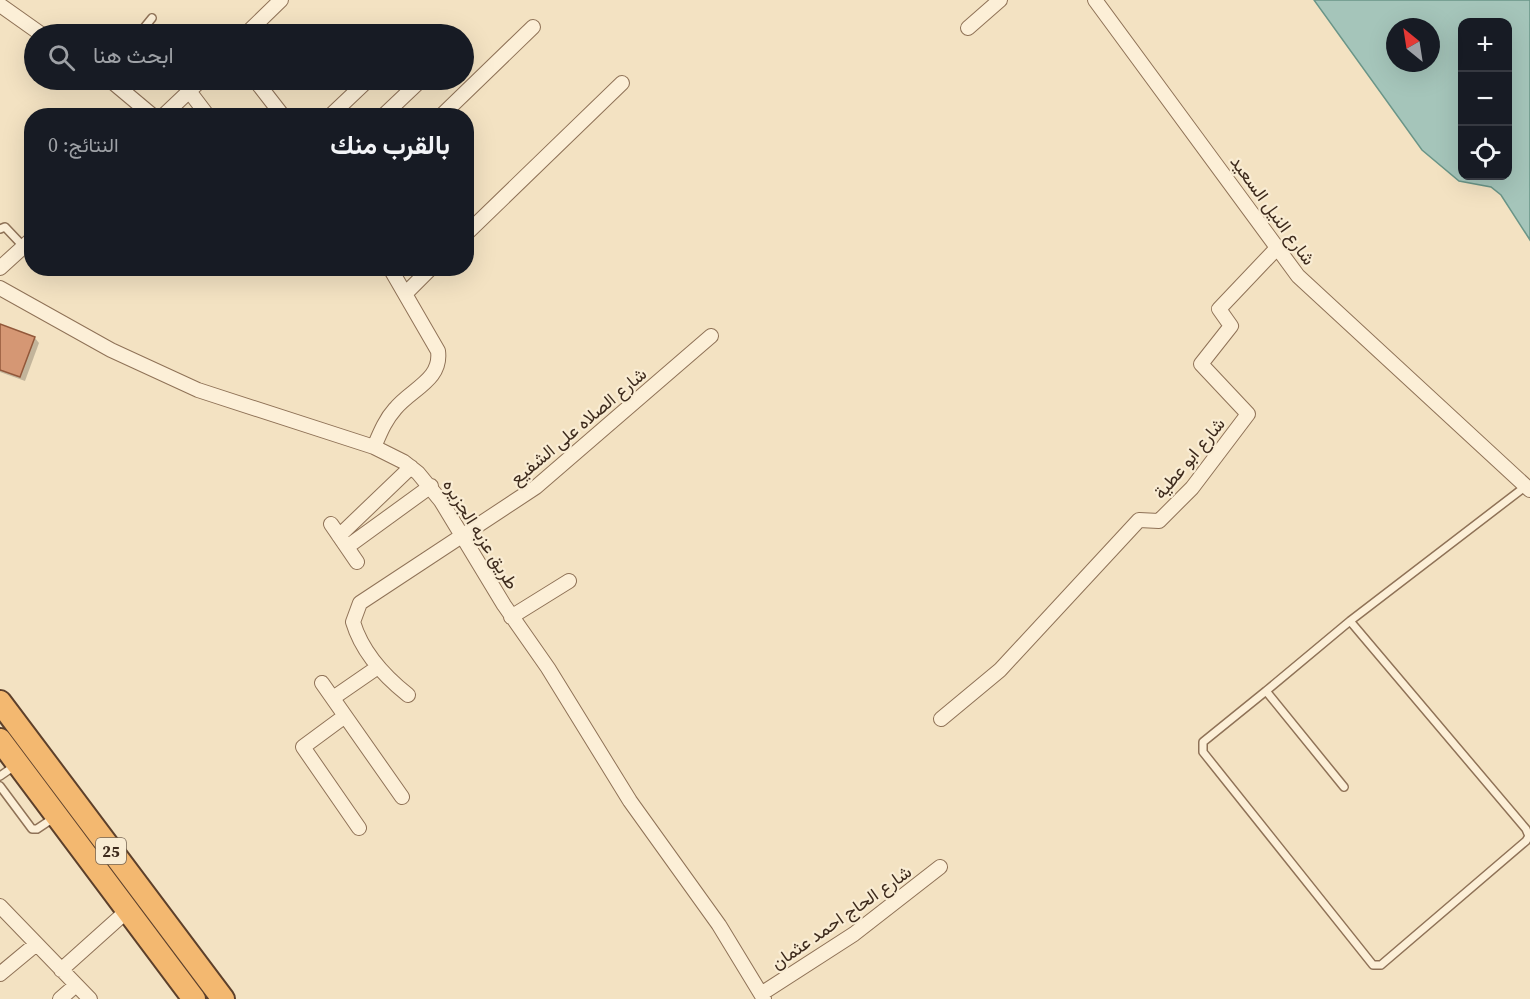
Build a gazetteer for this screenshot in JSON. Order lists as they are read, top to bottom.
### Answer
{
  "streets": {
    "highway": ["25"],
    "street": [
      "شارع النيل السعيد",
      "شارع الصلاه على الشفيع",
      "شارع ابو عطية",
      "طريق عزبه الجزيره",
      "شارع الحاج احمد عثمان"
    ]
  },
  "crossings": [
    ["شارع النيل السعيد", "شارع ابو عطية"],
    ["شارع الصلاه على الشفيع", "طريق عزبه الجزيره"],
    ["طريق عزبه الجزيره", "شارع الحاج احمد عثمان"]
  ],
  "north": "top left",
  "page": {
    "map_buttons": ["+", "−"],
    "search": "ابحث هنا",
    "heading": ["بالقرب منك", "النتائج: 0"]
  }
}
